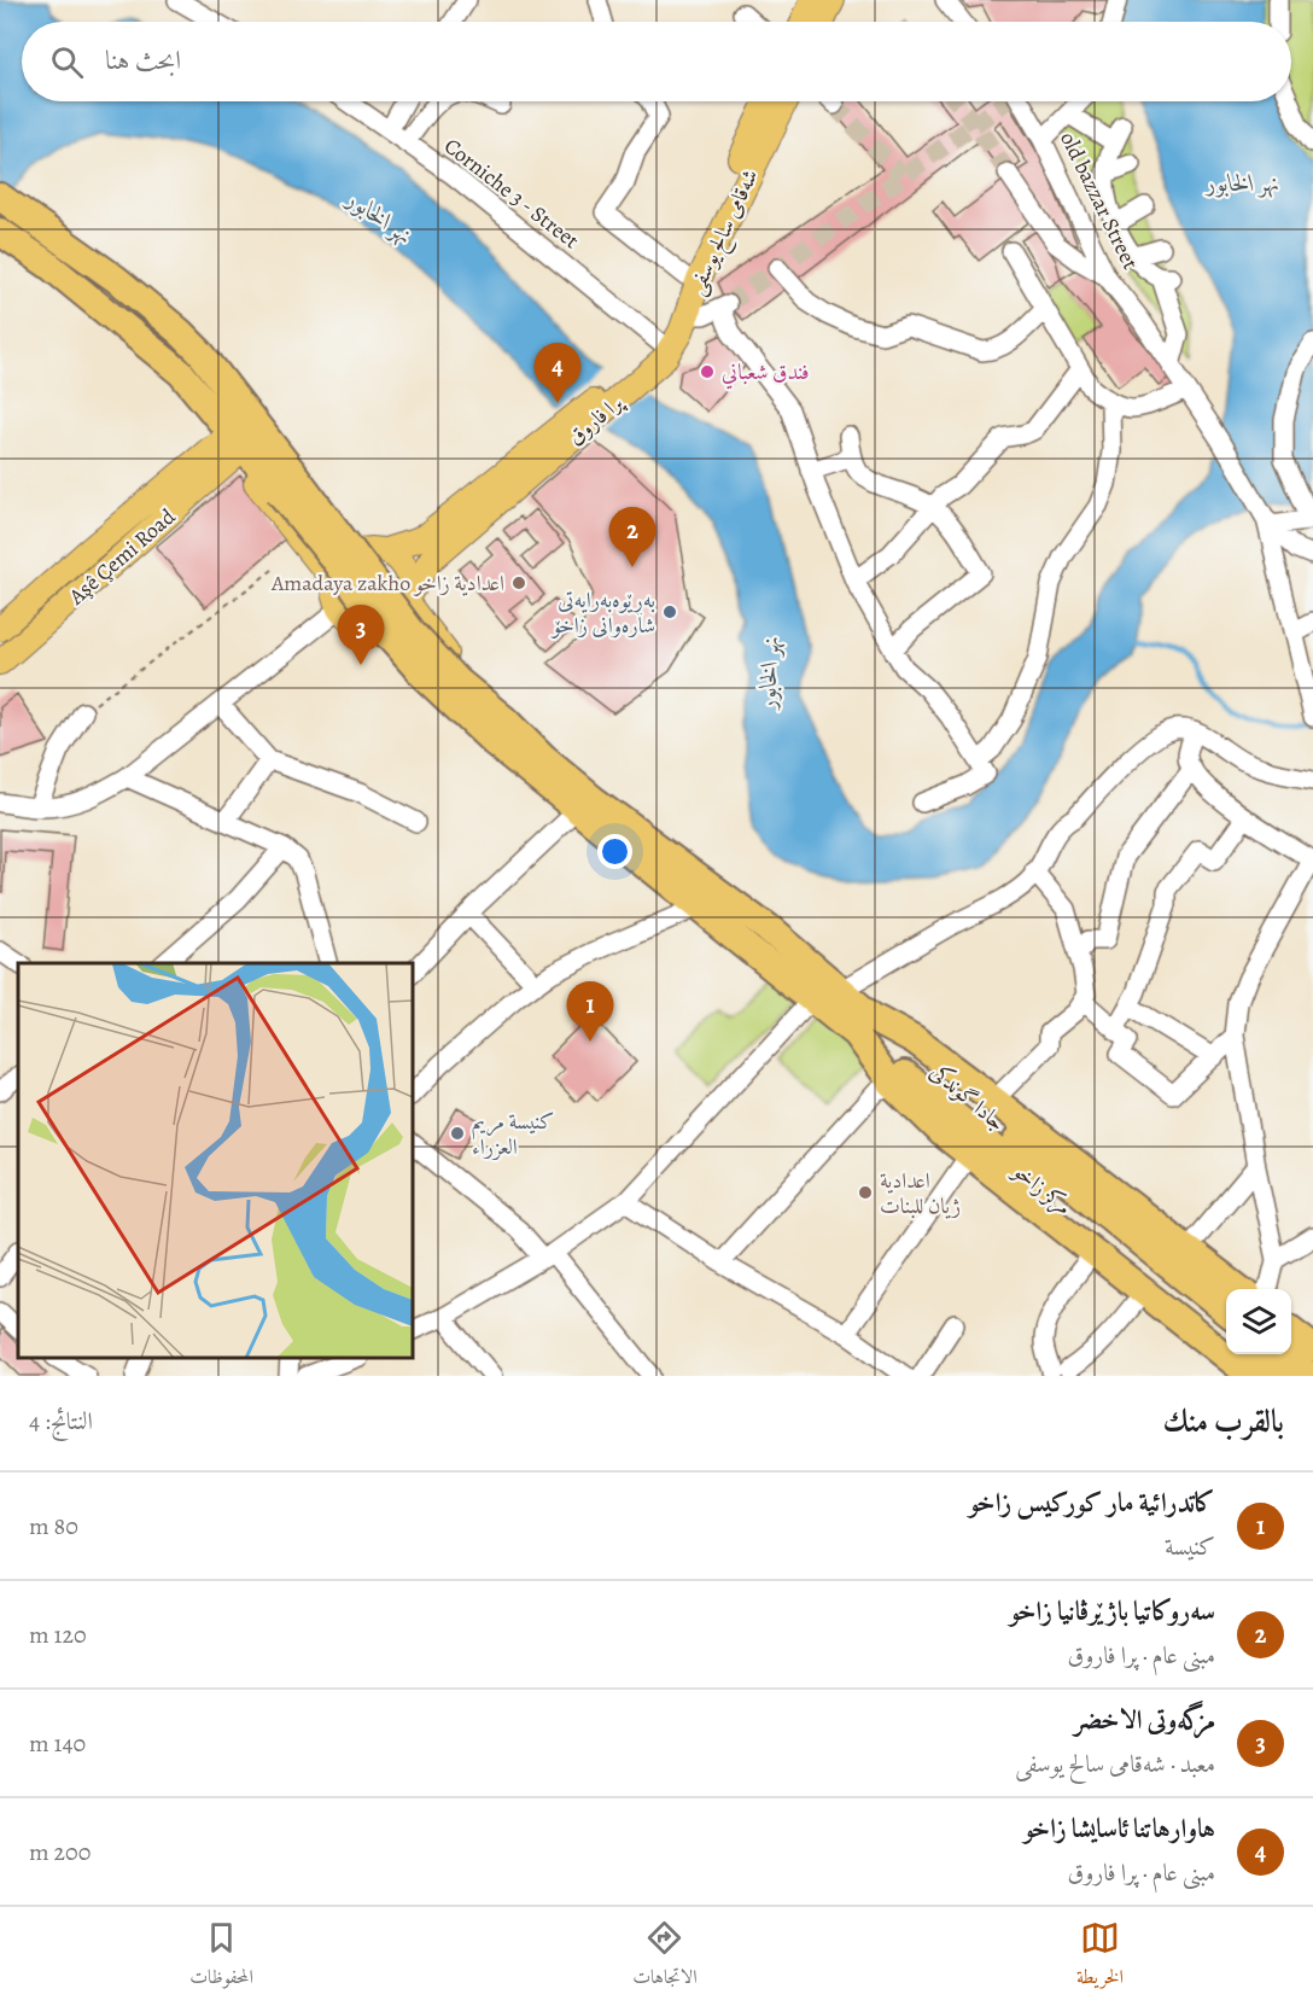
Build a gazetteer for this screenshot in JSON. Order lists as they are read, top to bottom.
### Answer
{
  "streets": {
    "highway": ["جادا گوندکی", "مركز زاخو"],
    "main road": ["شەقامی سالح یوسفی", "پرا فاروق", "Aşê Çemi Road"],
    "street": ["Corniche 3 - Street", "old bazzar Street"]
  },
  "crossings": [
    ["Corniche 3 - Street", "شەقامی سالح یوسفی"],
    ["Corniche 3 - Street", "پرا فاروق"],
    ["شەقامی سالح یوسفی", "پرا فاروق"],
    ["جادا گوندکی", "مركز زاخو"]
  ],
  "water": ["نهر الخابور"],
  "places": [
    "فندق شعباني",
    "Amadaya zakho اعدادية زاخو",
    "بەڕێوەبەرایەتی شارەوانی زاخۆ",
    "كنيسة مريم العزراء",
    "اعدادية ژیان للبنات"
  ],
  "page": {
    "search": "ابحث هنا",
    "pins": [
      "4",
      "2",
      "3",
      "1"
    ],
    "heading": ["بالقرب منك", "النتائج: 4"],
    "list": [
      {
        "mark": "1",
        "name": "كاتدرائية مار كوركيس زاخو",
        "note": "كنيسة",
        "value": "80 m"
      },
      {
        "mark": "2",
        "name": "سه‌روكاتيا باژێرڤانيا زاخو",
        "note": "مبنى عام · پرا فاروق",
        "value": "120 m"
      },
      {
        "mark": "3",
        "name": "مزگەوتی الاخضر",
        "note": "معبد · شەقامی سالح یوسفی",
        "value": "140 m"
      },
      {
        "mark": "4",
        "name": "هاوارهاتنا ئاسایشا زاخو",
        "note": "مبنى عام · پرا فاروق",
        "value": "200 m"
      }
    ],
    "nav": ["الخريطة", "الاتجاهات", "المحفوظات"]
  }
}
